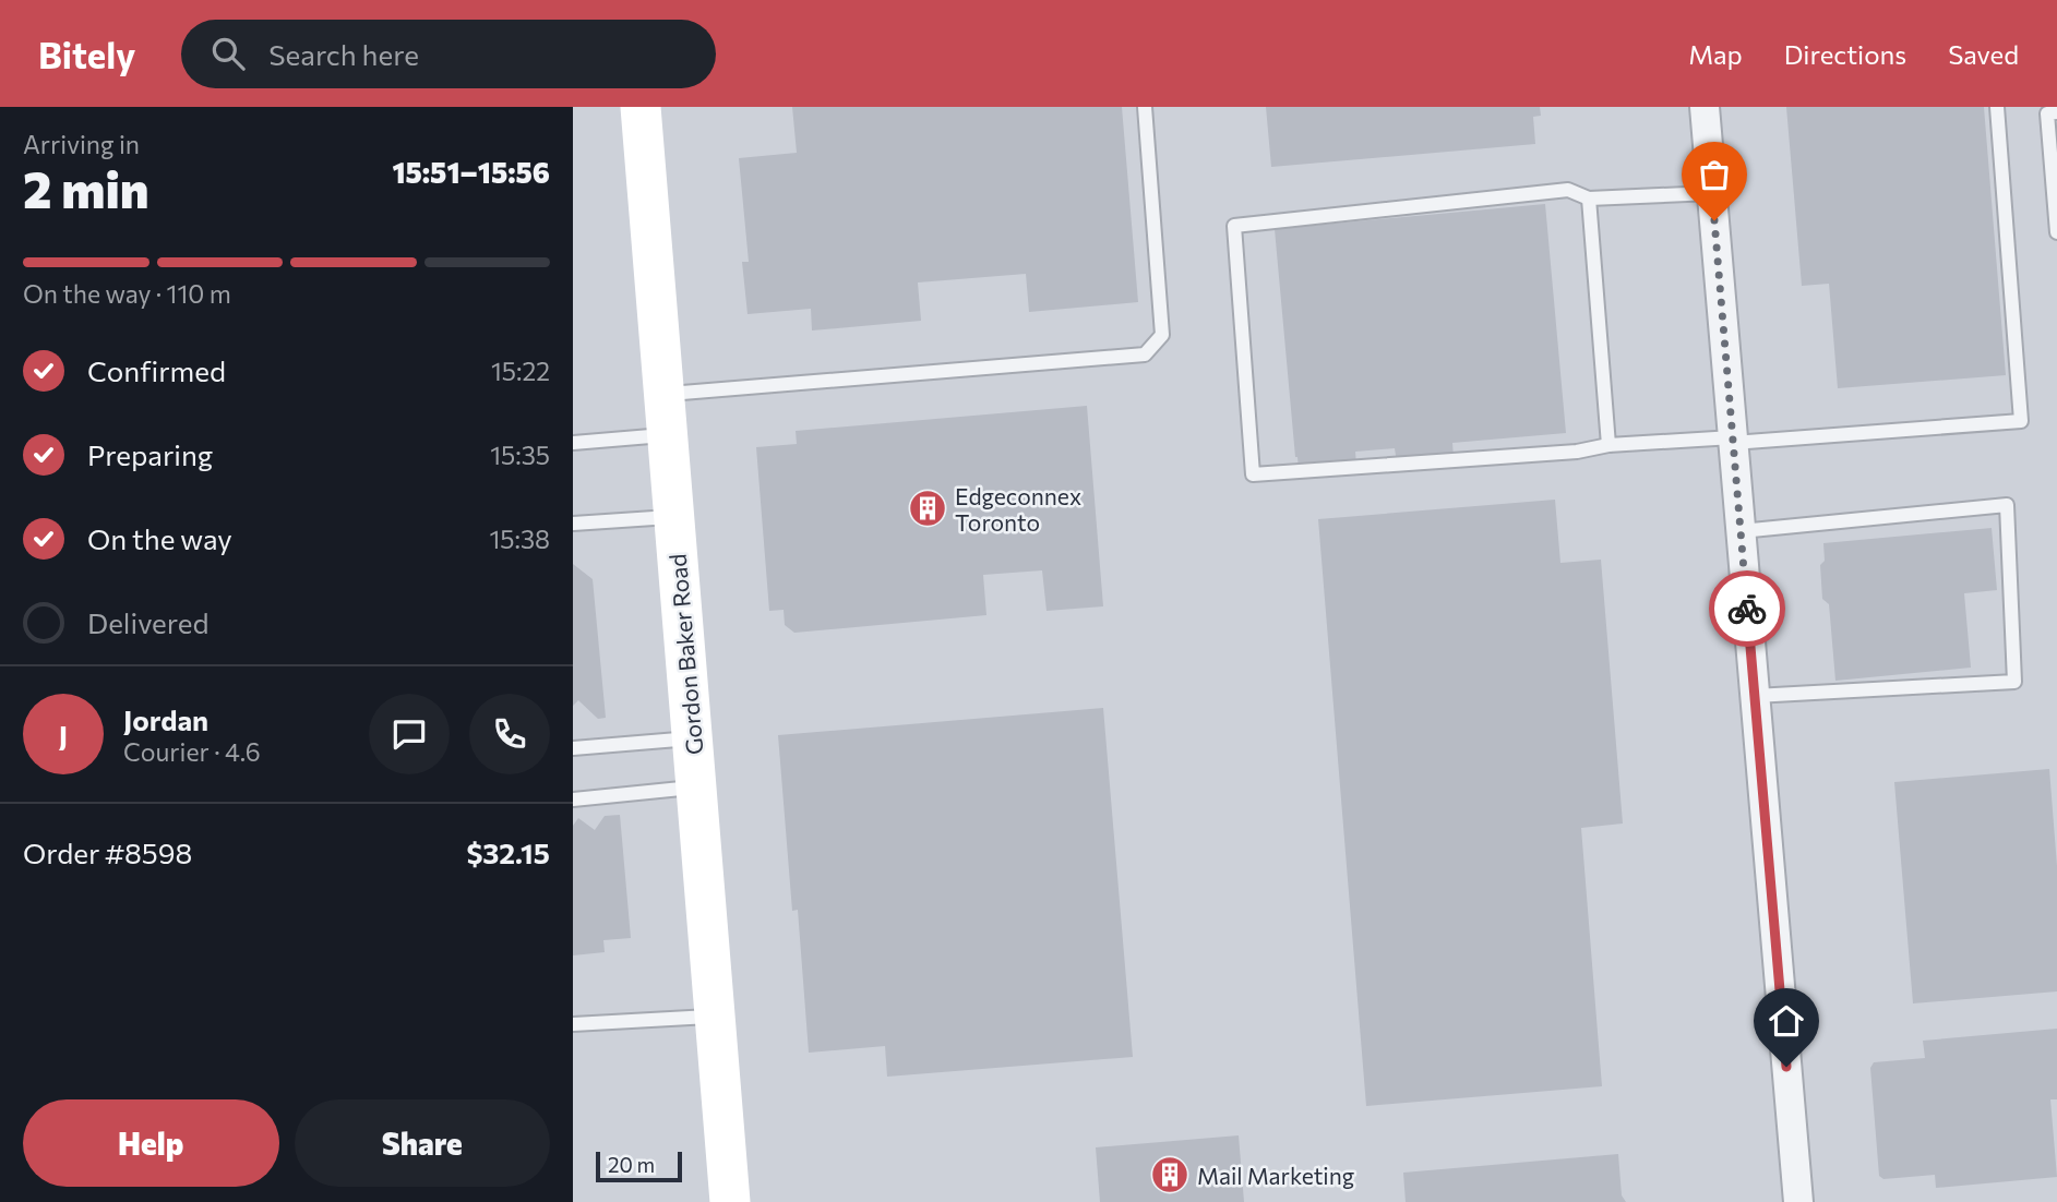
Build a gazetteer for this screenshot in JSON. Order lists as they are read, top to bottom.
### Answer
{
  "streets": {
    "street": ["Gordon Baker Road"]
  },
  "places": {
    "building": ["Edgeconnex Toronto", "Mail Marketing"]
  },
  "scale_bar": "20 m",
  "page": {
    "header": "Bitely",
    "search": "Search here",
    "nav": ["Map", "Directions", "Saved"],
    "heading": ["2 min", "Arriving in", "15:51–15:56"],
    "panel": [
      "Jordan",
      "Courier · 4.6",
      "Order #8598",
      "$32.15"
    ],
    "bar": "On the way · 110 m",
    "list": [
      ["Confirmed", "15:22"],
      ["Preparing", "15:35"],
      ["On the way", "15:38"],
      "Delivered"
    ],
    "round": "J",
    "buttons": ["Help", "Share"],
    "scale": "20 m"
  }
}
